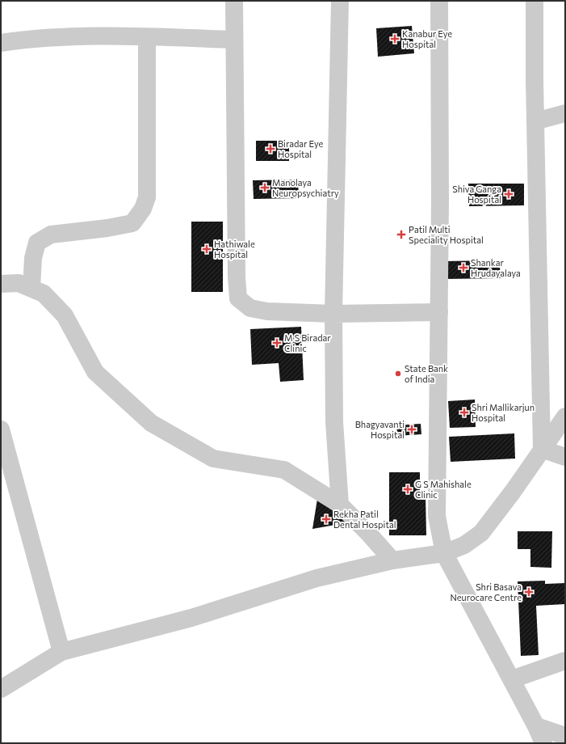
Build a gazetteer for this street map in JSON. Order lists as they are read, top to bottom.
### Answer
{
  "places": {
    "health": [
      "Kanabur Eye Hospital",
      "Biradar Eye Hospital",
      "Manolaya Neuropsychiatry",
      "Shiva Ganga Hospital",
      "Patil Multi Speciality Hospital",
      "Hathiwale Hospital",
      "Shankar Hrudayalaya",
      "M S Biradar Clinic",
      "Shri Mallikarjun Hospital",
      "Bhagyavanti Hospital",
      "G S Mahishale Clinic",
      "Rekha Patil Dental Hospital",
      "Shri Basava Neurocare Centre"
    ],
    "other": ["State Bank of India"]
  }
}
